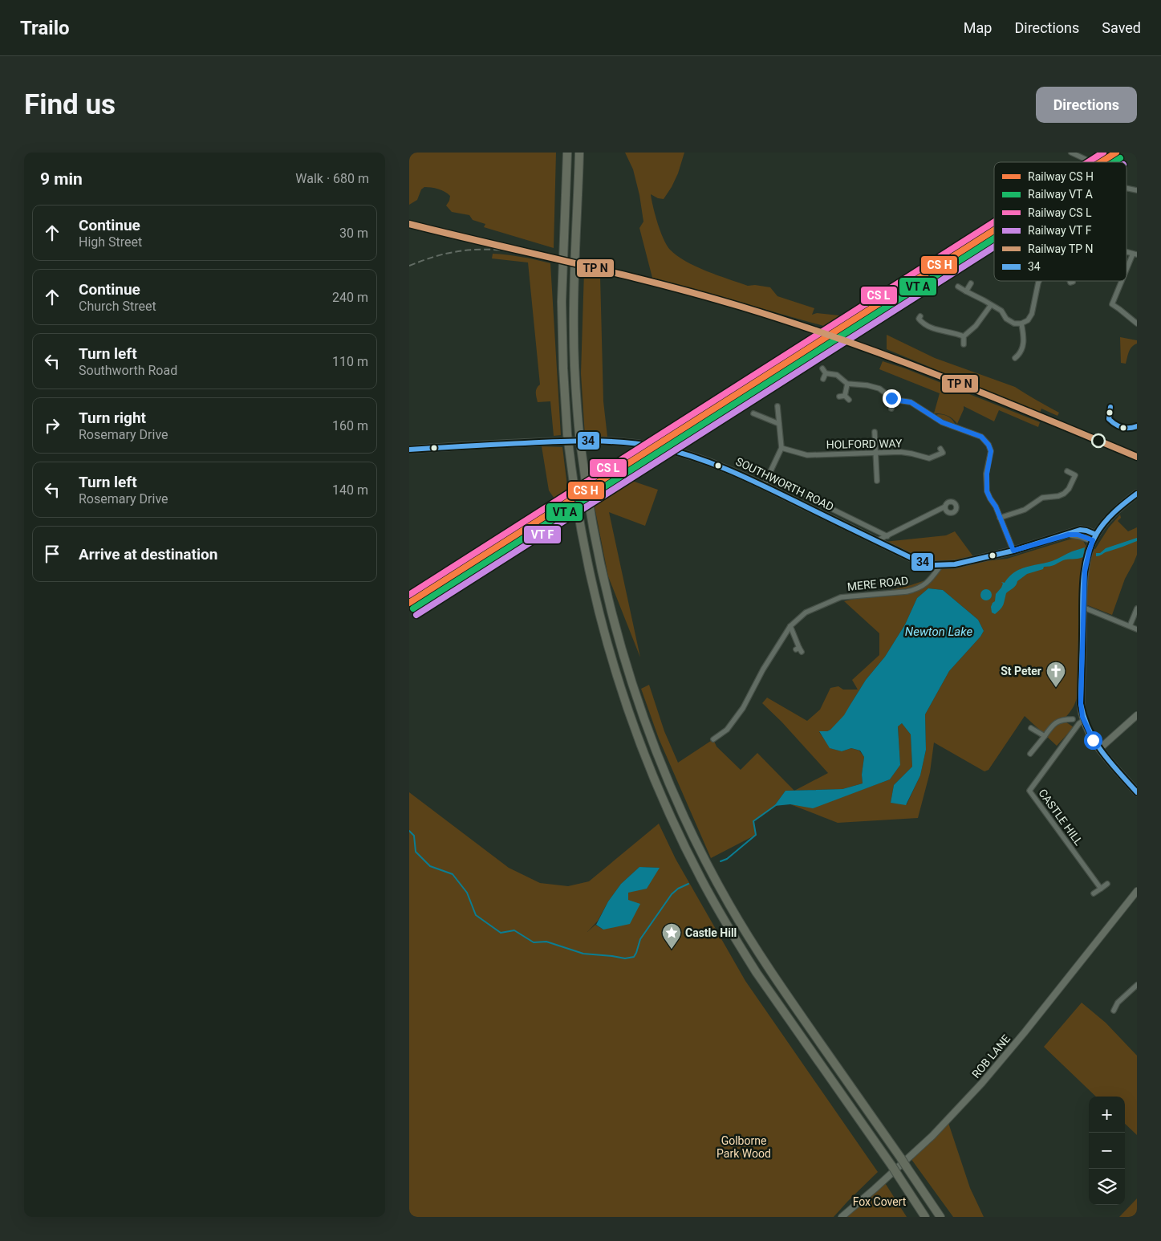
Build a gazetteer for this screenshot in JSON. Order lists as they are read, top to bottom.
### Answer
{
  "streets": {
    "main road": ["SOUTHWORTH ROAD"],
    "street": [
      "HOLFORD WAY",
      "MERE ROAD",
      "CASTLE HILL",
      "ROB LANE"
    ]
  },
  "crossings": [
    ["SOUTHWORTH ROAD", "MERE ROAD"]
  ],
  "water": ["Newton Lake"],
  "parks": ["Golborne Park Wood", "Fox Covert"],
  "places": {
    "church": ["St Peter"],
    "place": ["Castle Hill"]
  },
  "lines": ["transit line 34"],
  "legend": [
    "Railway CS H",
    "Railway VT A",
    "Railway CS L",
    "Railway VT F",
    "Railway TP N",
    "34"
  ],
  "page": {
    "header": "Trailo",
    "nav": ["Map", "Directions", "Saved"],
    "buttons": "Directions",
    "title": "Find us",
    "heading": ["9 min", "Walk · 680 m"],
    "list": [
      ["Continue", "High Street", "30 m"],
      ["Continue", "Church Street", "240 m"],
      ["Turn left", "Southworth Road", "110 m"],
      ["Turn right", "Rosemary Drive", "160 m"],
      ["Turn left", "Rosemary Drive", "140 m"],
      "Arrive at destination"
    ],
    "map_buttons": ["+", "−"]
  }
}
